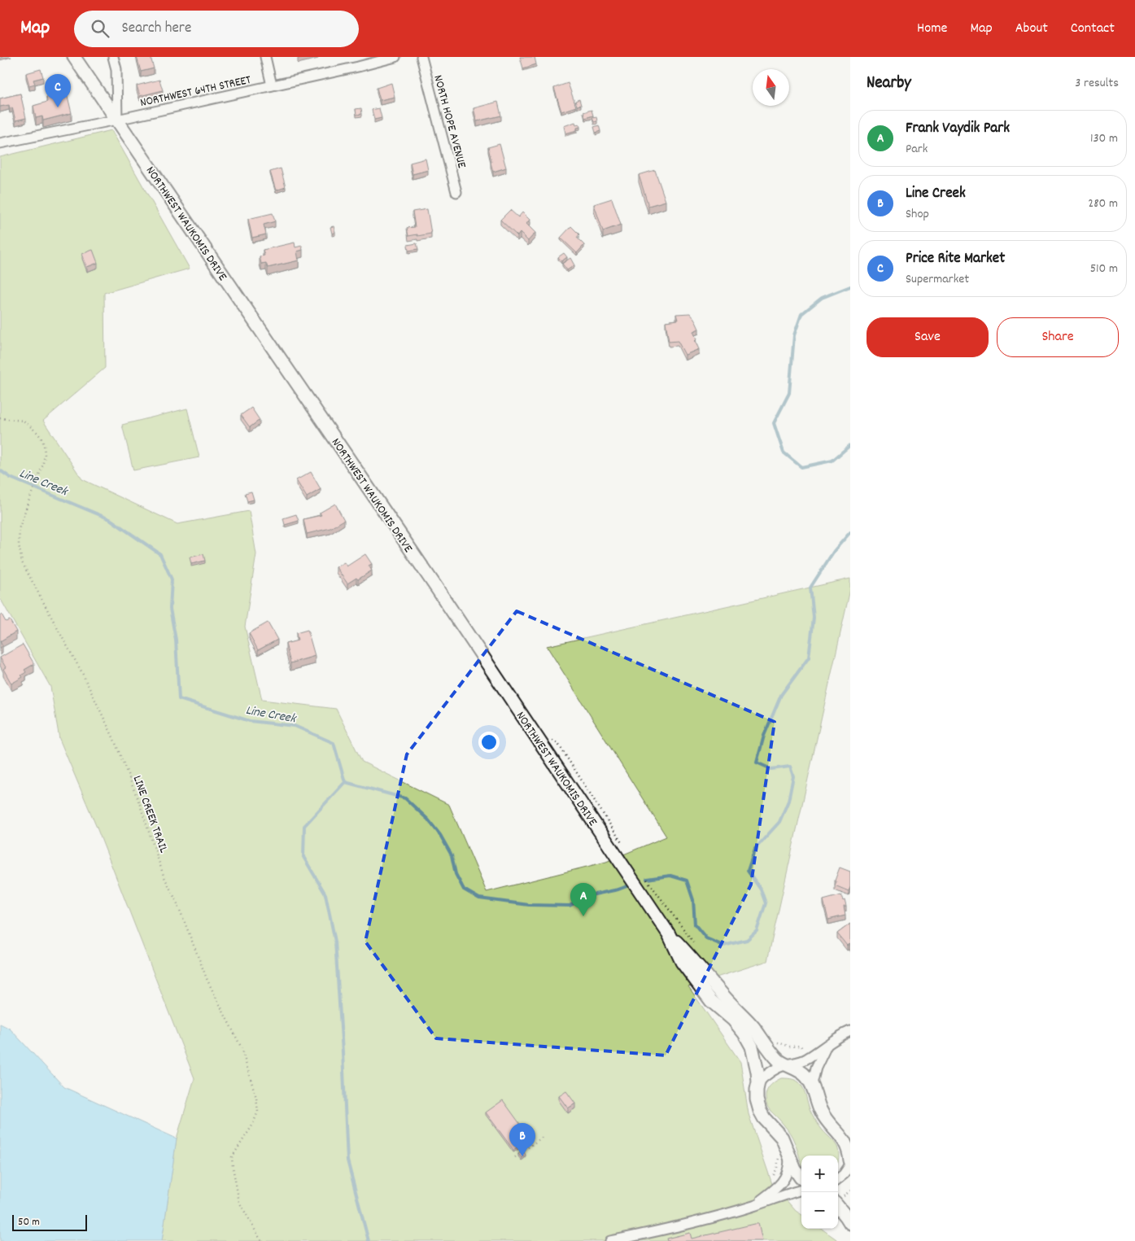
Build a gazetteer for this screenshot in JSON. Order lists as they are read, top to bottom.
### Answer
{
  "streets": {
    "main road": ["NORTHWEST WAUKOMIS DRIVE"],
    "street": ["NORTHWEST 64TH STREET", "NORTH HOPE AVENUE"],
    "path": ["LINE CREEK TRAIL"]
  },
  "crossings": [
    ["NORTHWEST 64TH STREET", "NORTHWEST WAUKOMIS DRIVE"]
  ],
  "water": ["Line Creek"],
  "scale_bar": "50 m",
  "north": "top",
  "page": {
    "header": "Map",
    "search": "Search here",
    "nav": [
      "Home",
      "Map",
      "About",
      "Contact"
    ],
    "heading": ["Nearby", "3 results"],
    "pins": ["C", "A", "B"],
    "list": [
      {
        "mark": "A",
        "name": "Frank Vaydik Park",
        "note": "Park",
        "value": "130 m"
      },
      {
        "mark": "B",
        "name": "Line Creek",
        "note": "Shop",
        "value": "280 m"
      },
      {
        "mark": "C",
        "name": "Price Rite Market",
        "note": "Supermarket",
        "value": "510 m"
      }
    ],
    "buttons": ["Save", "Share"],
    "map_buttons": ["+", "−"],
    "scale": "50 m"
  }
}
